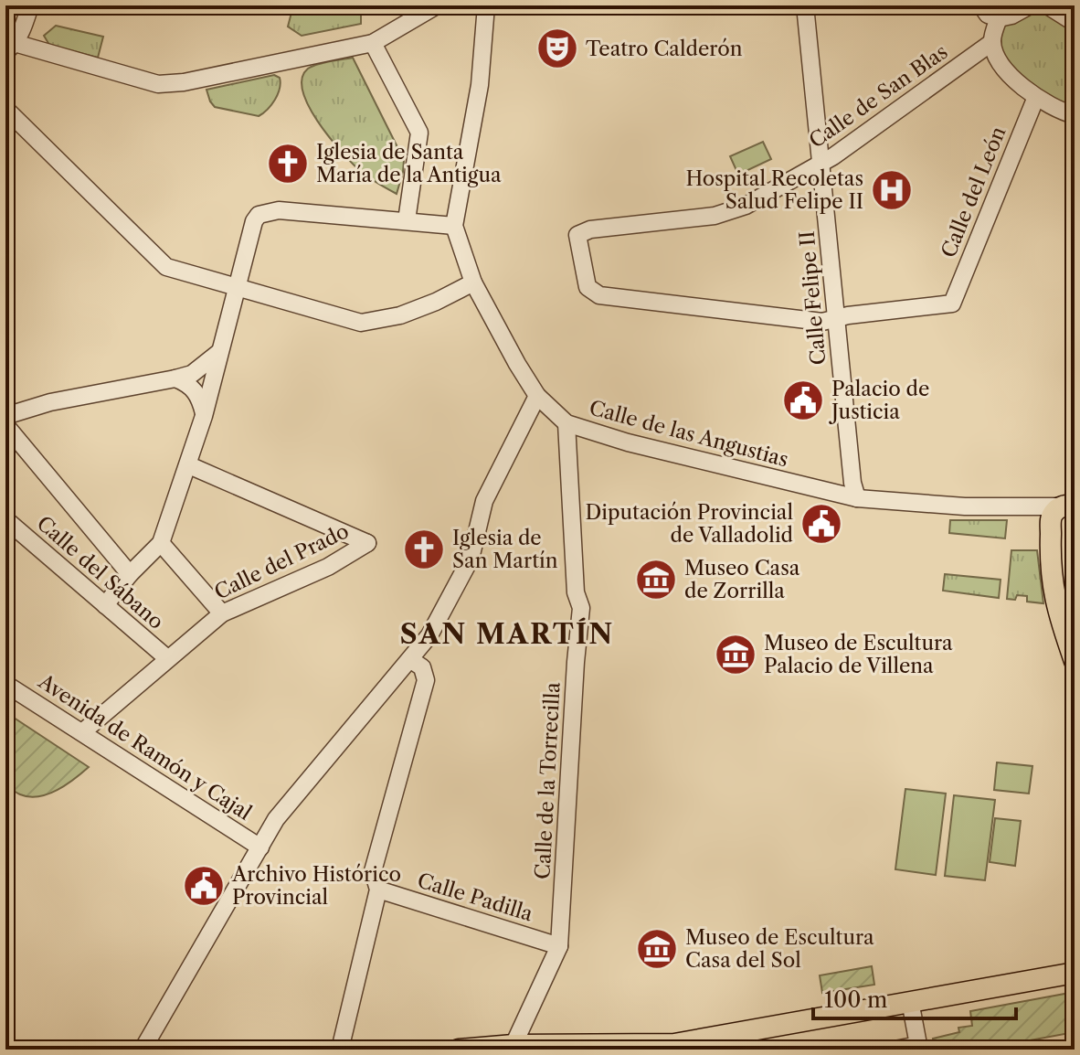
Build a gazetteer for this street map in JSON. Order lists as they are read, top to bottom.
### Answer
{
  "streets": {
    "street": [
      "Calle de San Blas",
      "Calle del León",
      "Calle Felipe II",
      "Calle de las Angustias",
      "Calle del Prado",
      "Calle del Sábano",
      "Avenida de Ramón y Cajal",
      "Calle de la Torrecilla",
      "Calle Padilla"
    ]
  },
  "crossings": [
    ["Calle de San Blas", "Calle del León"],
    ["Calle de San Blas", "Calle Felipe II"],
    ["Calle del León", "Calle Felipe II"],
    ["Calle Felipe II", "Calle de las Angustias"],
    ["Calle de las Angustias", "Calle de la Torrecilla"],
    ["Calle del Prado", "Calle del Sábano"],
    ["Calle del Prado", "Avenida de Ramón y Cajal"],
    ["Calle de la Torrecilla", "Calle Padilla"]
  ],
  "districts": ["SAN MARTÍN"],
  "places": {
    "theatre": ["Teatro Calderón"],
    "church": ["Iglesia de Santa María de la Antigua", "Iglesia de San Martín"],
    "hospital": ["Hospital Recoletas Salud Felipe II"],
    "public building": ["Palacio de Justicia", "Diputación Provincial de Valladolid", "Archivo Histórico Provincial"],
    "museum": ["Museo Casa de Zorrilla", "Museo de Escultura Palacio de Villena", "Museo de Escultura Casa del Sol"]
  },
  "scale_bar": "100 m"
}
